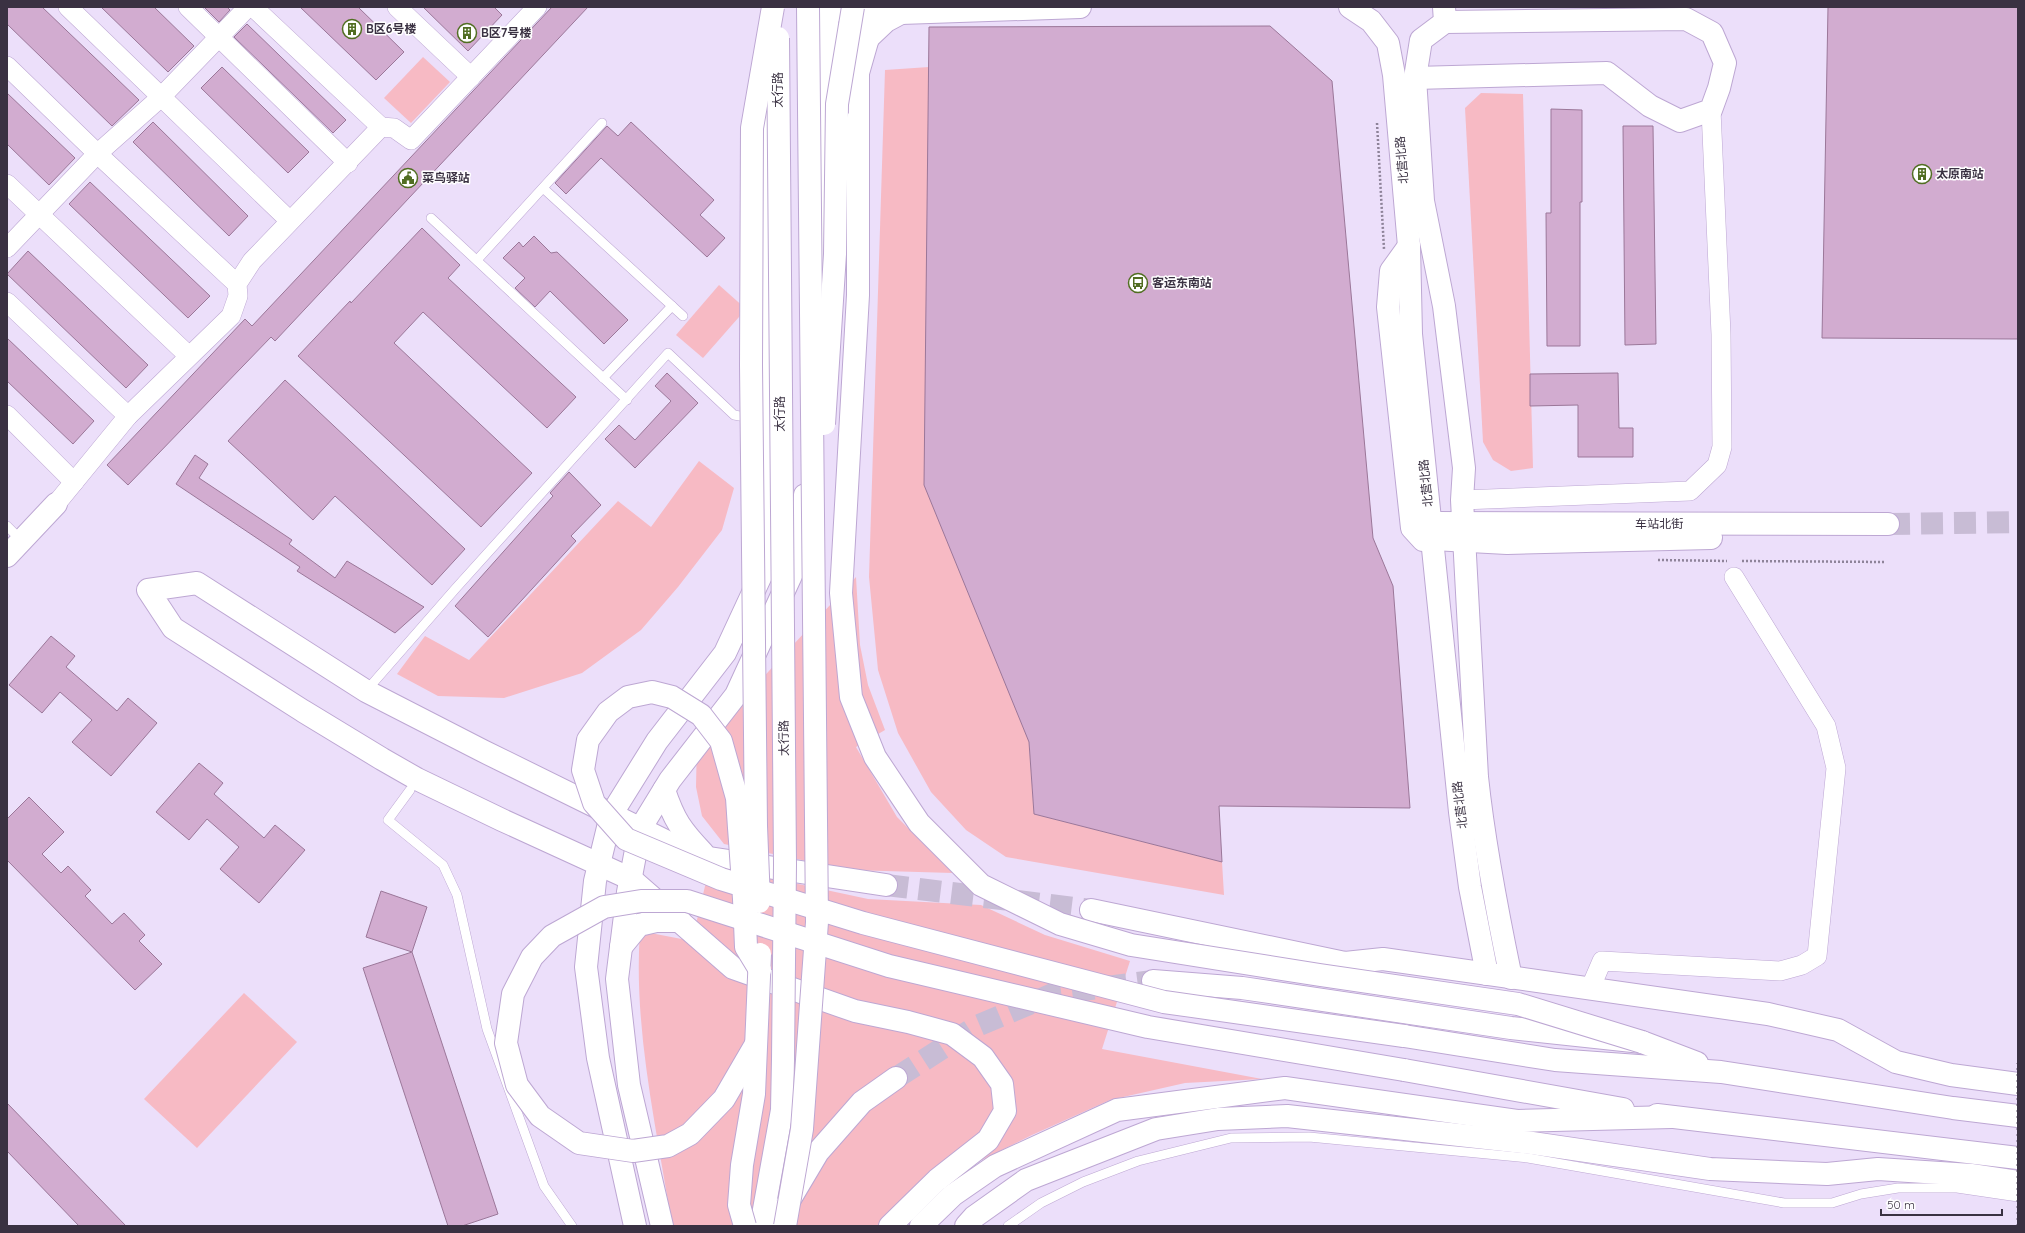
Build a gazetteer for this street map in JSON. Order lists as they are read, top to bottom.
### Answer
{
  "streets": {
    "main road": ["太行路", "北营北路", "车站北街"]
  },
  "crossings": [
    ["北营北路", "车站北街"]
  ],
  "places": {
    "building": ["B区6号楼", "B区7号楼", "太原南站"],
    "public building": ["菜鸟驿站"],
    "bus stop": ["客运东南站"]
  },
  "scale_bar": "50 m"
}
